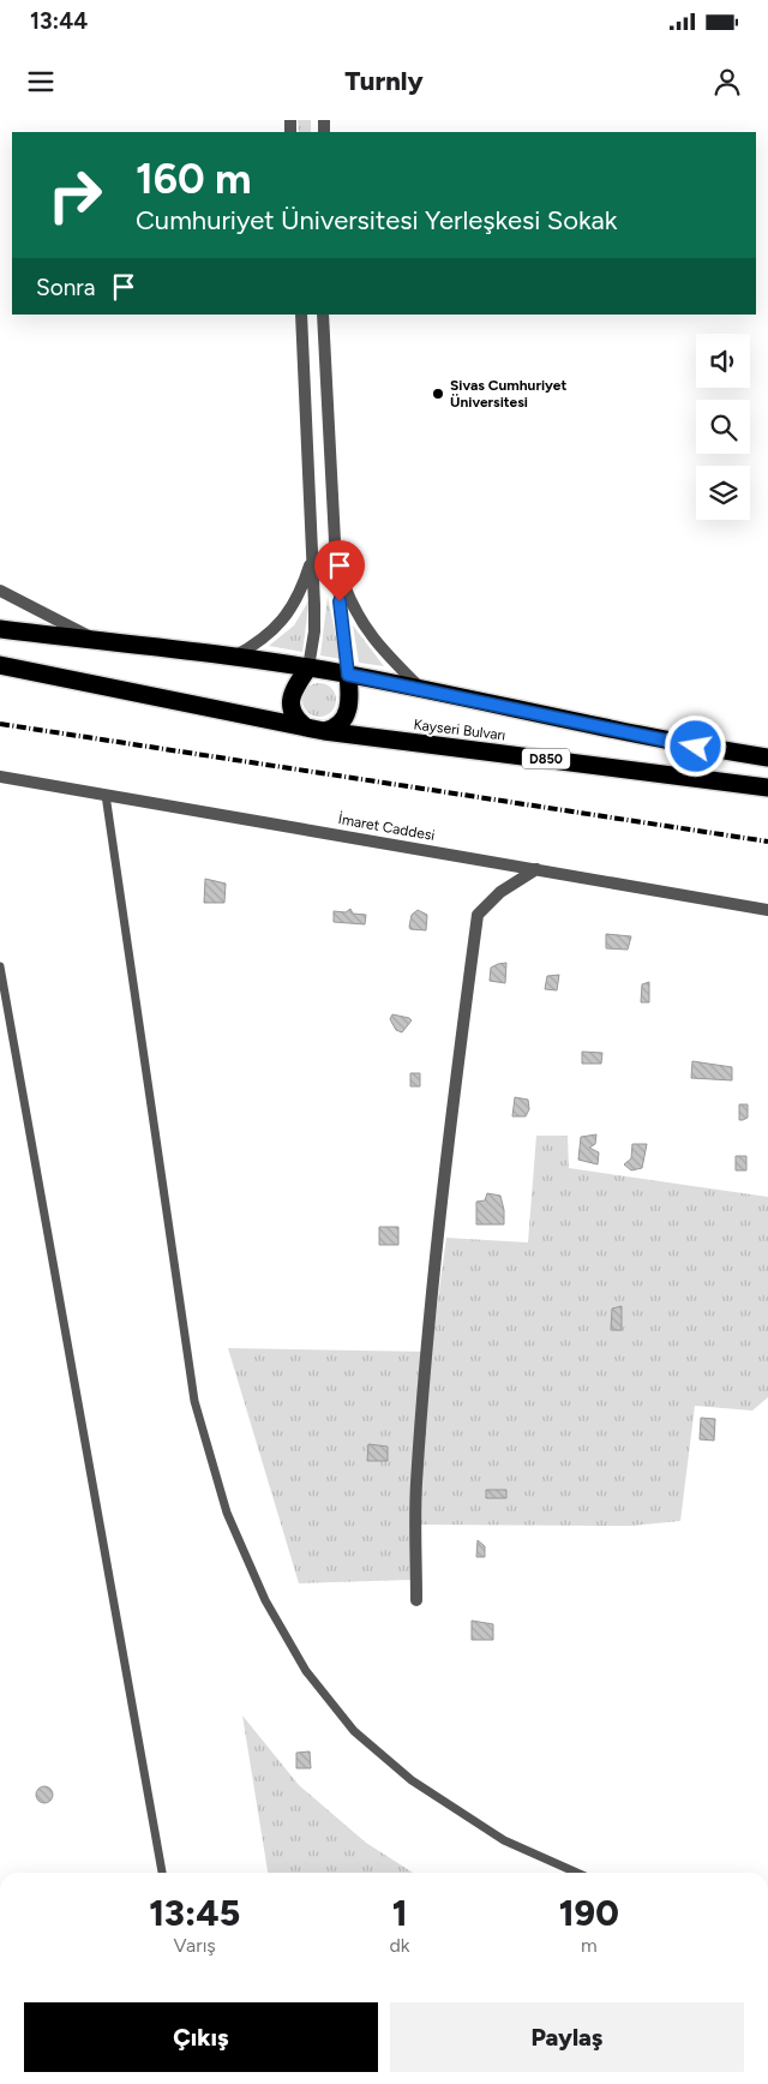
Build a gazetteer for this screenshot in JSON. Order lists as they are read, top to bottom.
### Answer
{
  "streets": {
    "highway": ["Kayseri Bulvarı", "D850"],
    "street": ["İmaret Caddesi"]
  },
  "places": ["Sivas Cumhuriyet Üniversitesi"],
  "page": {
    "status": "13:44",
    "header": "Turnly",
    "turn": ["160 m", "Cumhuriyet Üniversitesi Yerleşkesi Sokak"],
    "then": "Sonra",
    "eta": [
      "13:45",
      "Varış",
      "1",
      "dk",
      "190",
      "m"
    ],
    "buttons": ["Çıkış", "Paylaş"]
  }
}
